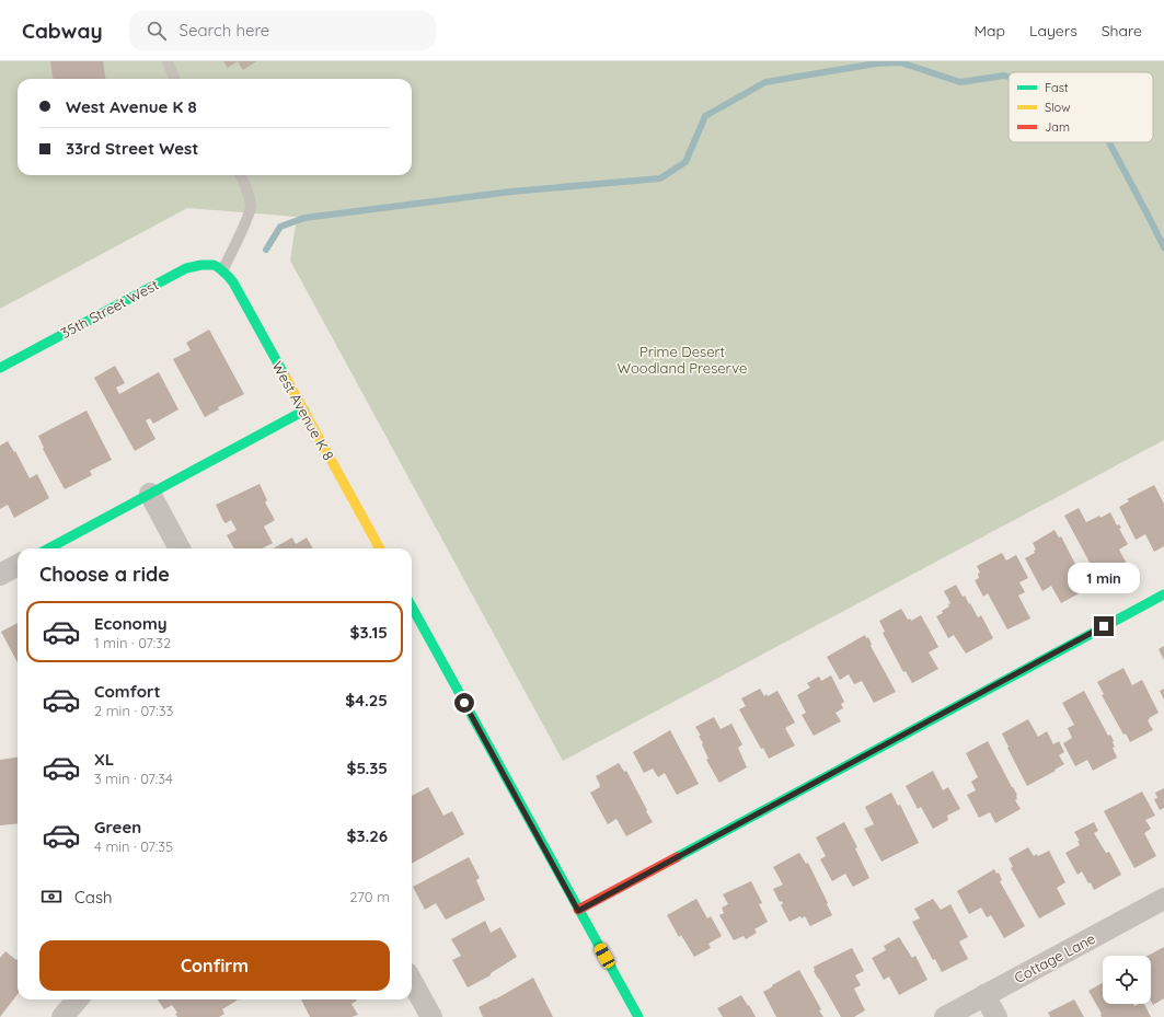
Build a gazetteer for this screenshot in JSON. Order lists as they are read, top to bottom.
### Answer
{
  "streets": {
    "street": ["35th Street West", "West Avenue K 8", "Cottage Lane"]
  },
  "crossings": [
    ["35th Street West", "West Avenue K 8"]
  ],
  "parks": ["Prime Desert Woodland Preserve"],
  "legend": ["Fast", "Slow", "Jam"],
  "page": {
    "header": "Cabway",
    "search": "Search here",
    "nav": ["Map", "Layers", "Share"],
    "banner": ["West Avenue K 8", "33rd Street West"],
    "heading": "Choose a ride",
    "bubble": "1 min",
    "list": [
      {
        "name": "Economy",
        "note": "1 min · 07:32",
        "value": "$3.15"
      },
      {
        "name": "Comfort",
        "note": "2 min · 07:33",
        "value": "$4.25"
      },
      {
        "name": "XL",
        "note": "3 min · 07:34",
        "value": "$5.35"
      },
      {
        "name": "Green",
        "note": "4 min · 07:35",
        "value": "$3.26"
      }
    ],
    "pay": ["Cash", "270 m"],
    "buttons": "Confirm"
  }
}
